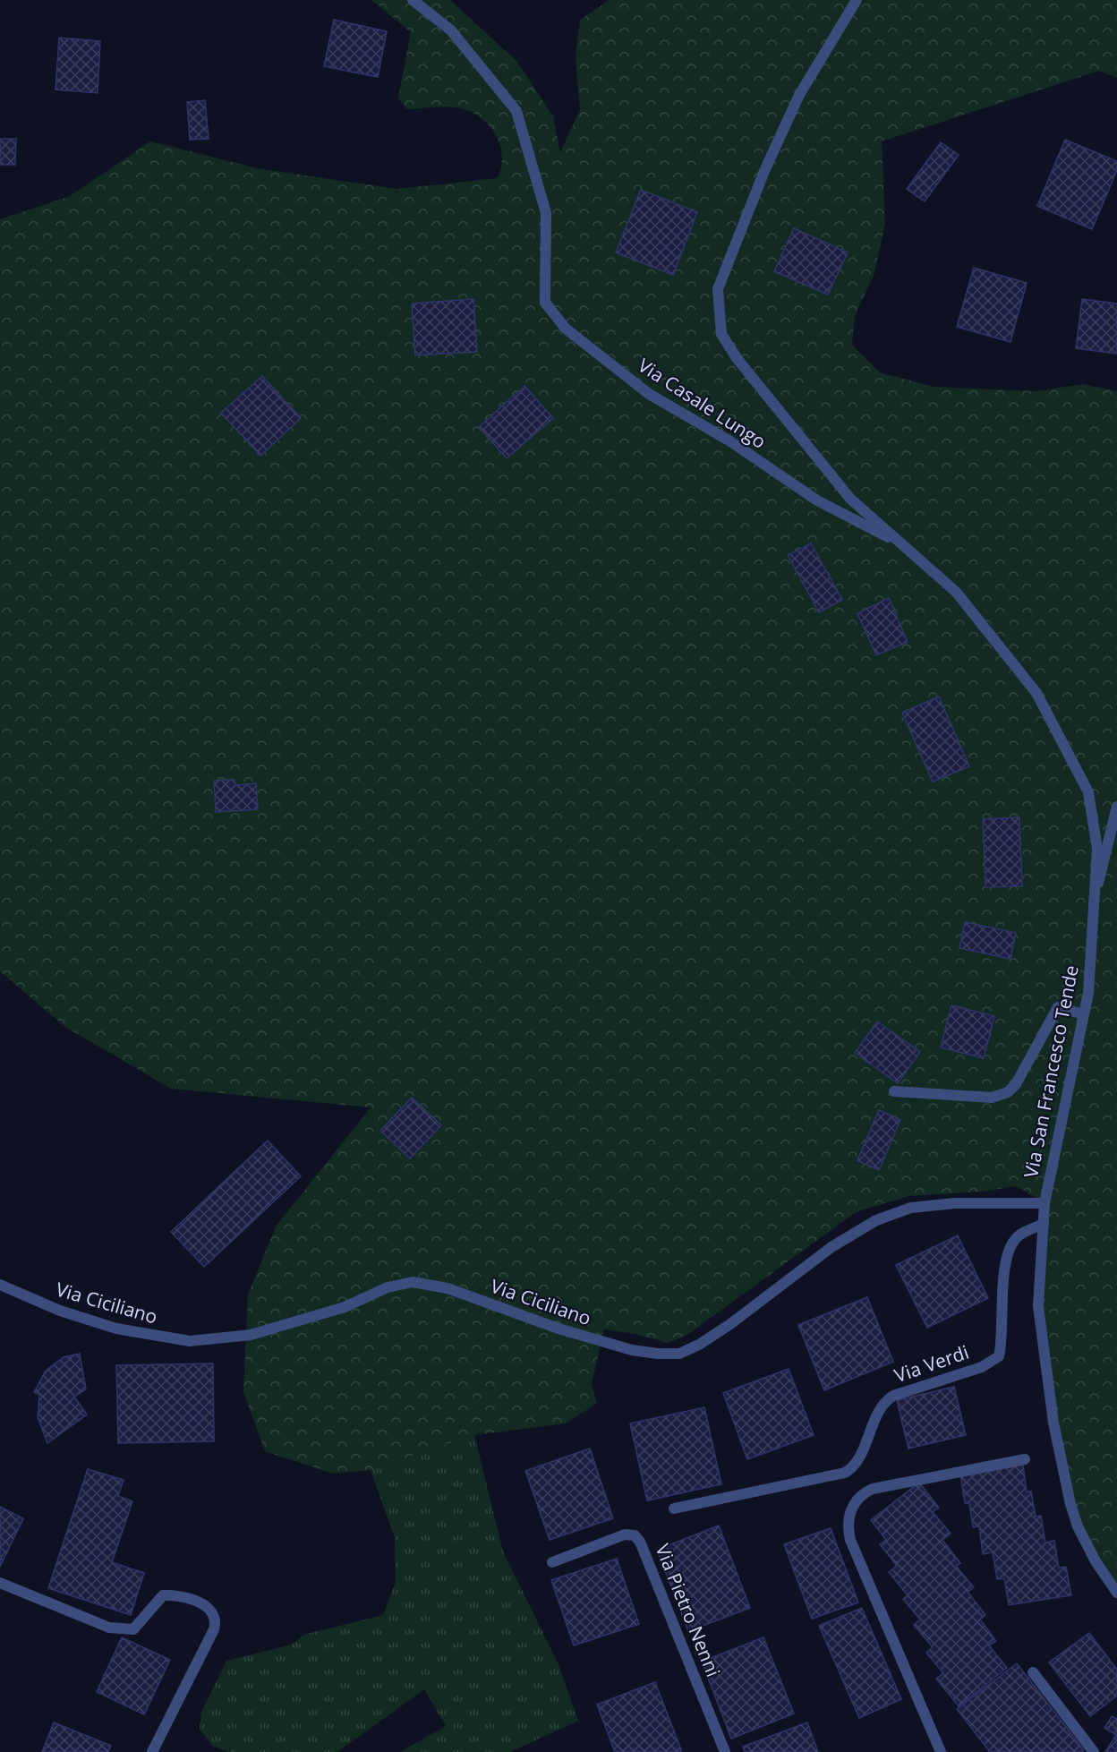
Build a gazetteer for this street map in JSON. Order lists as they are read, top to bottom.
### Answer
{
  "streets": {
    "street": [
      "Via Casale Lungo",
      "Via San Francesco Tende",
      "Via Ciciliano",
      "Via Verdi",
      "Via Pietro Nenni"
    ]
  },
  "crossings": [
    ["Via Casale Lungo", "Via San Francesco Tende"],
    ["Via San Francesco Tende", "Via Ciciliano"],
    ["Via San Francesco Tende", "Via Verdi"]
  ]
}
